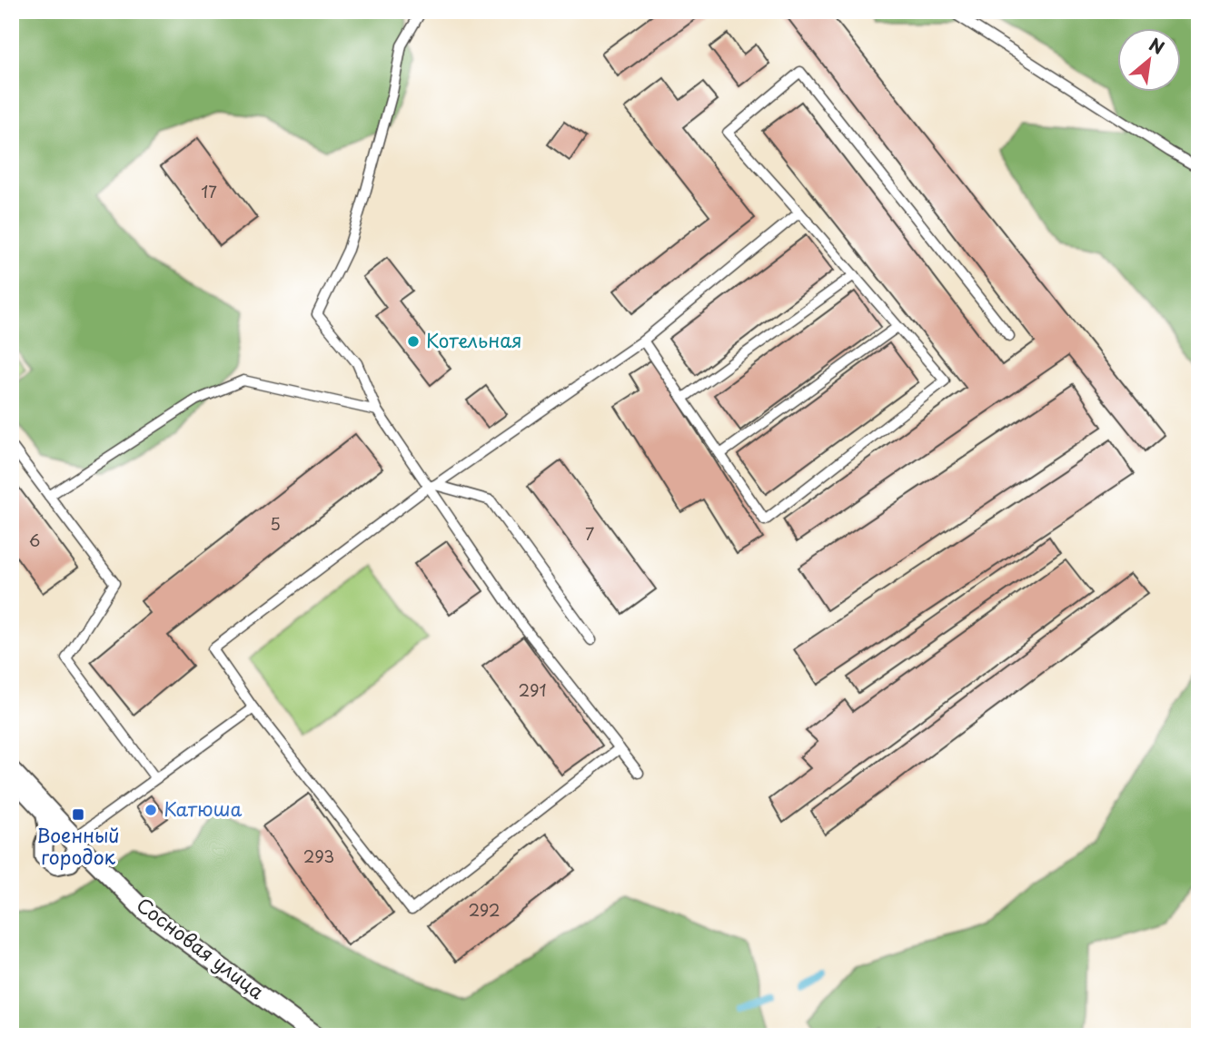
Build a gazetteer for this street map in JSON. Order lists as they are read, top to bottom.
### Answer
{
  "streets": {
    "street": ["Сосновая улица"]
  },
  "places": {
    "other": ["Котельная", "Катюша"],
    "transit": ["Военный городок"]
  },
  "house_numbers": [
    "17",
    "5",
    "7",
    "6",
    "291",
    "293",
    "292"
  ],
  "north": "top right"
}
